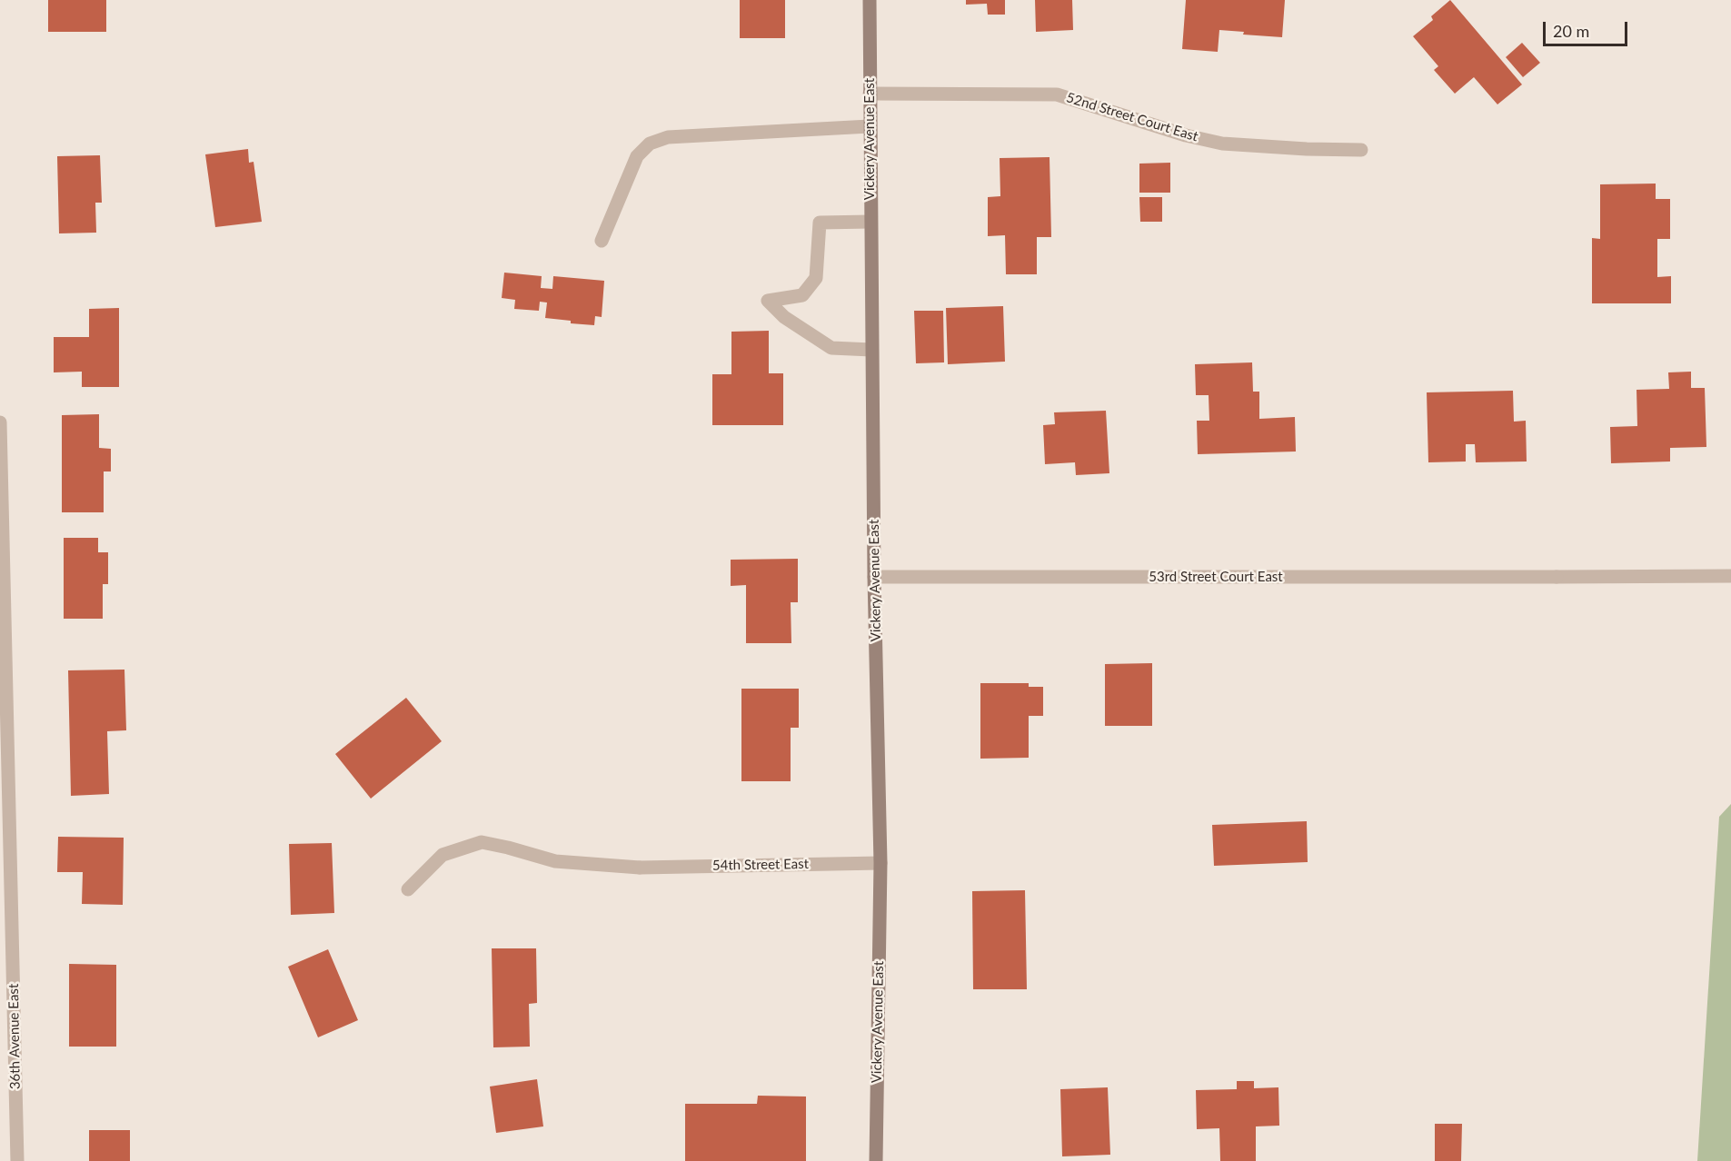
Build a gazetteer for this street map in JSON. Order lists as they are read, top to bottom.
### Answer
{
  "streets": {
    "street": [
      "52nd Street Court East",
      "Vickery Avenue East",
      "53rd Street Court East",
      "54th Street East",
      "36th Avenue East"
    ]
  },
  "crossings": [
    ["52nd Street Court East", "Vickery Avenue East"],
    ["Vickery Avenue East", "53rd Street Court East"],
    ["Vickery Avenue East", "54th Street East"]
  ],
  "scale_bar": "20 m"
}
